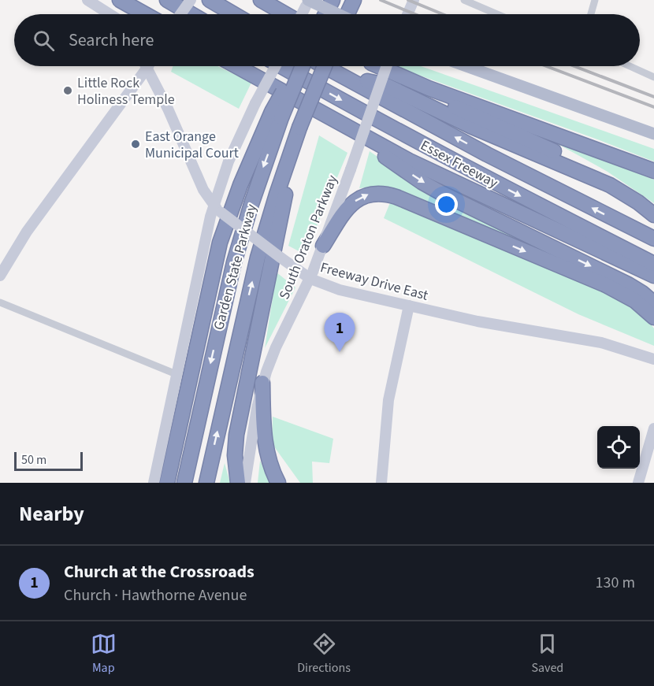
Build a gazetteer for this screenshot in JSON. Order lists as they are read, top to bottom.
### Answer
{
  "streets": {
    "highway": ["Essex Freeway", "Garden State Parkway"],
    "main road": ["South Oraton Parkway", "Freeway Drive East"]
  },
  "crossings": [
    ["South Oraton Parkway", "Freeway Drive East"]
  ],
  "places": ["Little Rock Holiness Temple", "East Orange Municipal Court"],
  "scale_bar": "50 m",
  "page": {
    "search": "Search here",
    "pins": "1",
    "scale": "50 m",
    "heading": "Nearby",
    "list": [
      {
        "mark": "1",
        "name": "Church at the Crossroads",
        "note": "Church · Hawthorne Avenue",
        "value": "130 m"
      }
    ],
    "nav": ["Map", "Directions", "Saved"]
  }
}
